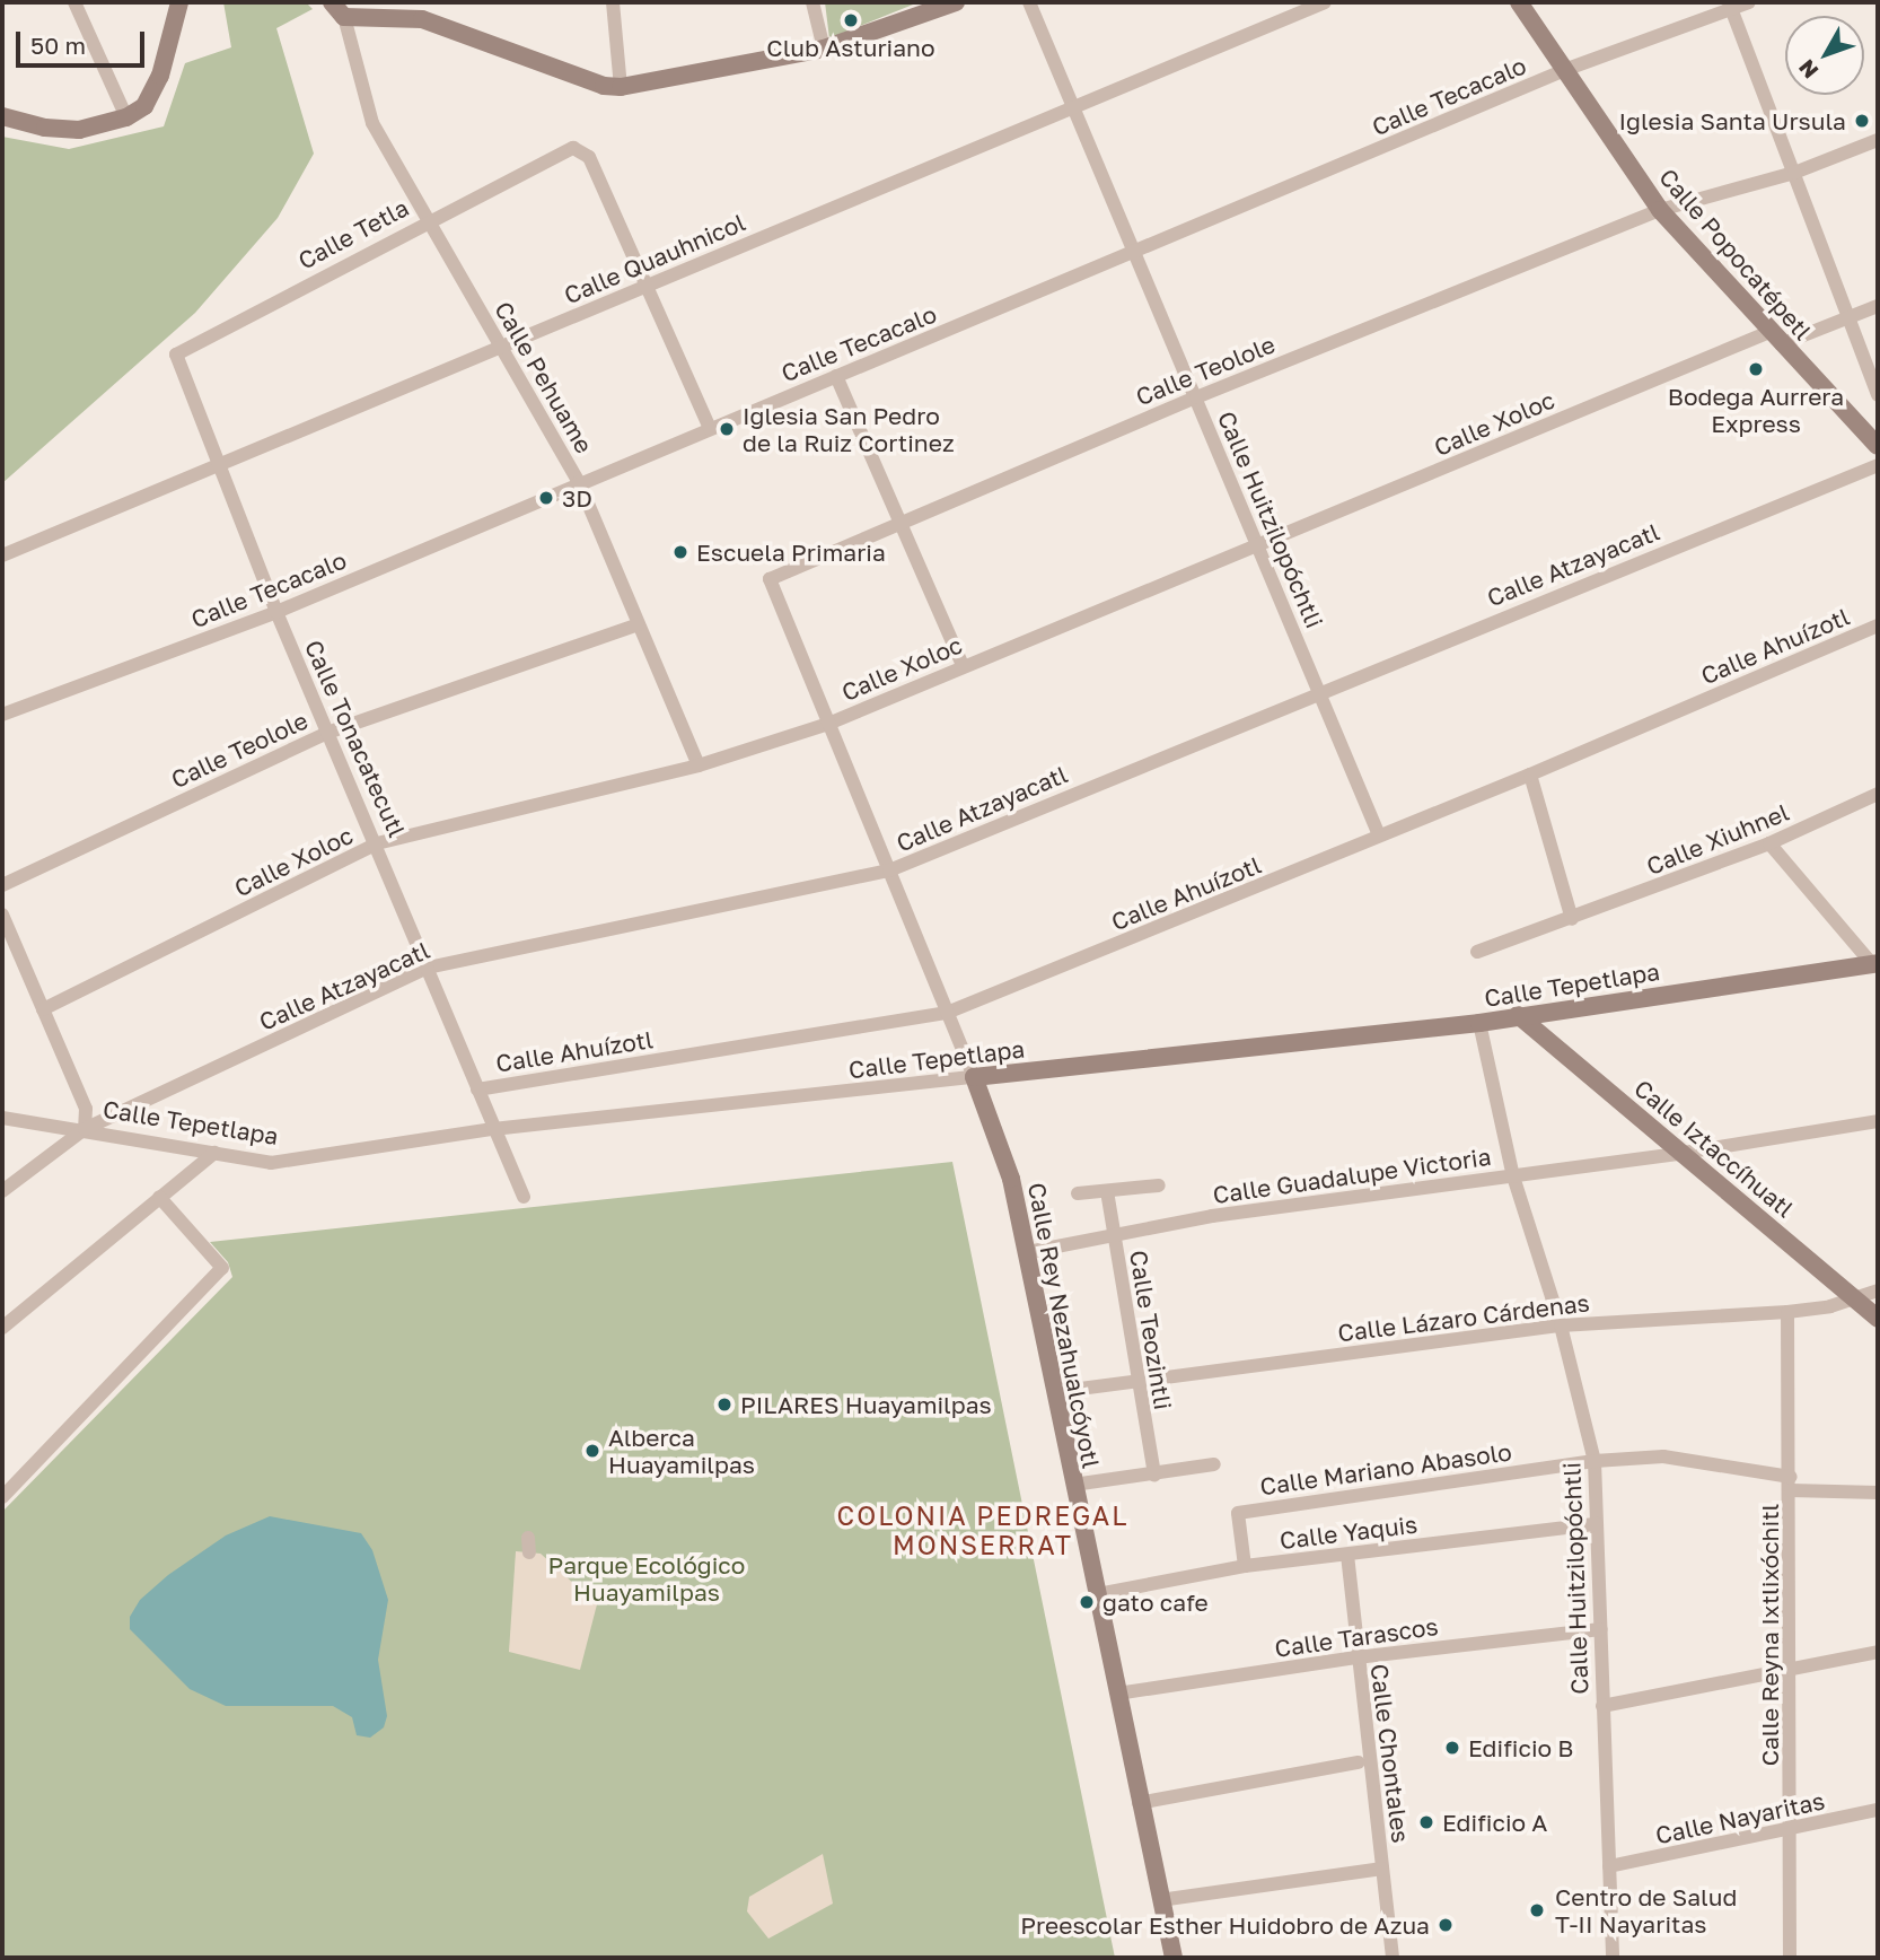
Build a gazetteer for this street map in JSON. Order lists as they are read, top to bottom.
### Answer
{
  "streets": {
    "street": [
      "Calle Tecacalo",
      "Calle Tetla",
      "Calle Popocatépetl",
      "Calle Quauhnicol",
      "Calle Teolole",
      "Calle Pehuame",
      "Calle Xoloc",
      "Calle Huitzilopóchtli",
      "Calle Atzayacatl",
      "Calle Ahuízotl",
      "Calle Tonacatecutl",
      "Calle Xiuhnel",
      "Calle Tepetlapa",
      "Calle Iztaccíhuatl",
      "Calle Guadalupe Victoria",
      "Calle Lázaro Cárdenas",
      "Calle Rey Nezahualcóyotl",
      "Calle Teozintli",
      "Calle Mariano Abasolo",
      "Calle Yaquis",
      "Calle Reyna Ixtlixóchitl",
      "Calle Tarascos",
      "Calle Chontales",
      "Calle Nayaritas"
    ]
  },
  "crossings": [
    ["Calle Tecacalo", "Calle Popocatépetl"],
    ["Calle Tecacalo", "Calle Pehuame"],
    ["Calle Tecacalo", "Calle Huitzilopóchtli"],
    ["Calle Tecacalo", "Calle Tonacatecutl"],
    ["Calle Tetla", "Calle Quauhnicol"],
    ["Calle Tetla", "Calle Pehuame"],
    ["Calle Tetla", "Calle Tonacatecutl"],
    ["Calle Popocatépetl", "Calle Teolole"],
    ["Calle Popocatépetl", "Calle Xoloc"],
    ["Calle Quauhnicol", "Calle Pehuame"],
    ["Calle Quauhnicol", "Calle Huitzilopóchtli"],
    ["Calle Quauhnicol", "Calle Tonacatecutl"],
    ["Calle Teolole", "Calle Pehuame"],
    ["Calle Teolole", "Calle Xoloc"],
    ["Calle Teolole", "Calle Huitzilopóchtli"],
    ["Calle Teolole", "Calle Tonacatecutl"],
    ["Calle Pehuame", "Calle Xoloc"],
    ["Calle Xoloc", "Calle Huitzilopóchtli"],
    ["Calle Xoloc", "Calle Tonacatecutl"],
    ["Calle Huitzilopóchtli", "Calle Atzayacatl"],
    ["Calle Huitzilopóchtli", "Calle Ahuízotl"],
    ["Calle Huitzilopóchtli", "Calle Tepetlapa"],
    ["Calle Huitzilopóchtli", "Calle Guadalupe Victoria"],
    ["Calle Huitzilopóchtli", "Calle Lázaro Cárdenas"],
    ["Calle Huitzilopóchtli", "Calle Mariano Abasolo"],
    ["Calle Huitzilopóchtli", "Calle Yaquis"],
    ["Calle Huitzilopóchtli", "Calle Tarascos"],
    ["Calle Huitzilopóchtli", "Calle Nayaritas"],
    ["Calle Atzayacatl", "Calle Tonacatecutl"],
    ["Calle Atzayacatl", "Calle Tepetlapa"],
    ["Calle Ahuízotl", "Calle Tonacatecutl"],
    ["Calle Tonacatecutl", "Calle Tepetlapa"],
    ["Calle Tepetlapa", "Calle Iztaccíhuatl"],
    ["Calle Tepetlapa", "Calle Rey Nezahualcóyotl"],
    ["Calle Iztaccíhuatl", "Calle Guadalupe Victoria"],
    ["Calle Iztaccíhuatl", "Calle Lázaro Cárdenas"],
    ["Calle Guadalupe Victoria", "Calle Rey Nezahualcóyotl"],
    ["Calle Guadalupe Victoria", "Calle Teozintli"],
    ["Calle Lázaro Cárdenas", "Calle Rey Nezahualcóyotl"],
    ["Calle Lázaro Cárdenas", "Calle Teozintli"],
    ["Calle Lázaro Cárdenas", "Calle Reyna Ixtlixóchitl"],
    ["Calle Rey Nezahualcóyotl", "Calle Yaquis"],
    ["Calle Rey Nezahualcóyotl", "Calle Tarascos"],
    ["Calle Mariano Abasolo", "Calle Yaquis"],
    ["Calle Yaquis", "Calle Chontales"],
    ["Calle Reyna Ixtlixóchitl", "Calle Nayaritas"],
    ["Calle Tarascos", "Calle Chontales"]
  ],
  "districts": ["COLONIA PEDREGAL MONSERRAT"],
  "parks": ["Parque Ecológico Huayamilpas"],
  "places": [
    "Club Asturiano",
    "Iglesia Santa Ursula",
    "Bodega Aurrera Express",
    "Iglesia San Pedro de la Ruiz Cortinez",
    "3D",
    "Escuela Primaria",
    "PILARES Huayamilpas",
    "Alberca Huayamilpas",
    "gato cafe",
    "Edificio B",
    "Edificio A",
    "Centro de Salud T-II Nayaritas",
    "Preescolar Esther Huidobro de Azua"
  ],
  "scale_bar": "50 m",
  "north": "bottom left"
}
